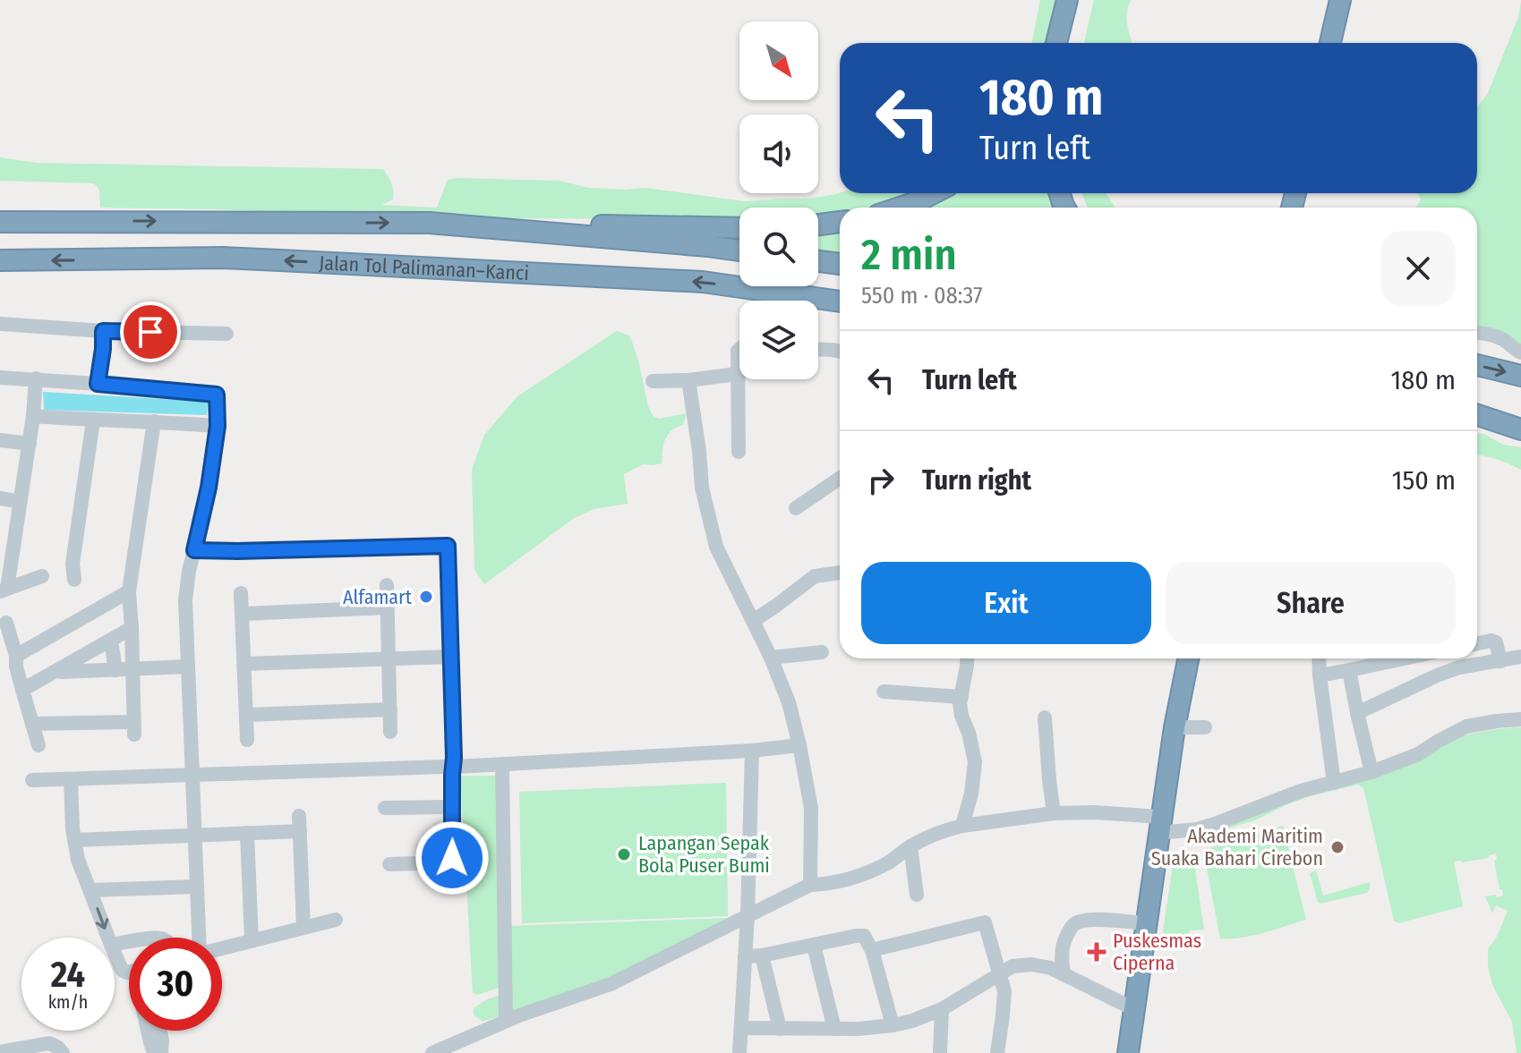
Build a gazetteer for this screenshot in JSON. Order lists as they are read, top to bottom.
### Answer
{
  "streets": {
    "highway": ["Jalan Tol Palimanan–Kanci"]
  },
  "places": {
    "other": ["Alfamart", "Akademi Maritim Suaka Bahari Cirebon", "Lapangan Sepak Bola Puser Bumi"],
    "health": ["Puskesmas Ciperna"]
  },
  "north": "bottom right",
  "page": {
    "turn": ["180 m", "Turn left"],
    "heading": ["2 min", "550 m · 08:37"],
    "list": [
      {
        "name": "Turn left",
        "value": "180 m"
      },
      {
        "name": "Turn right",
        "value": "150 m"
      }
    ],
    "buttons": ["Exit", "Share"],
    "speed": "24 km/h",
    "limit": "30"
  }
}
